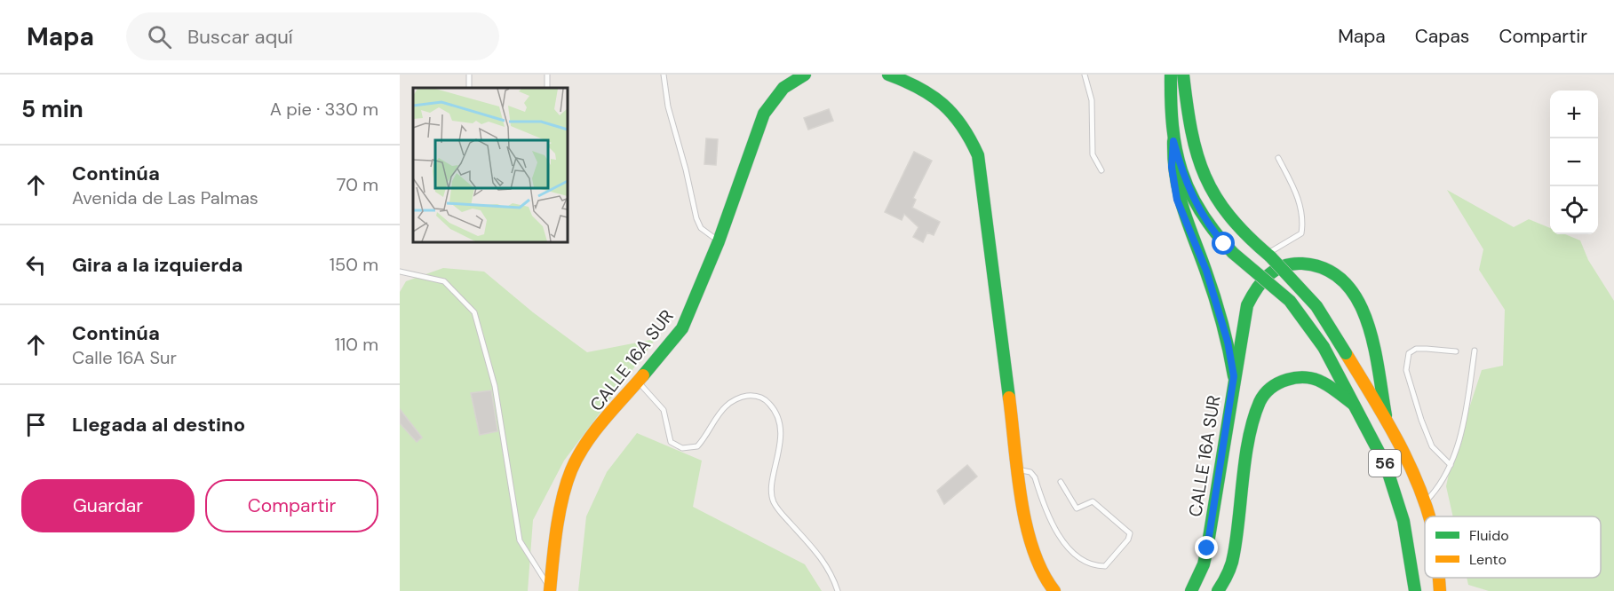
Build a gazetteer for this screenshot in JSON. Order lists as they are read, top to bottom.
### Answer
{
  "streets": {
    "main road": ["CALLE 16A SUR", "56"]
  },
  "crossings": [
    ["CALLE 16A SUR", "56"]
  ],
  "legend": ["Fluido", "Lento"],
  "page": {
    "header": "Mapa",
    "search": "Buscar aquí",
    "nav": ["Mapa", "Capas", "Compartir"],
    "heading": ["5 min", "A pie · 330 m"],
    "map_buttons": ["+", "−"],
    "list": [
      ["Continúa", "Avenida de Las Palmas", "70 m"],
      ["Gira a la izquierda", "150 m"],
      ["Continúa", "Calle 16A Sur", "110 m"],
      "Llegada al destino"
    ],
    "buttons": ["Guardar", "Compartir"]
  }
}
